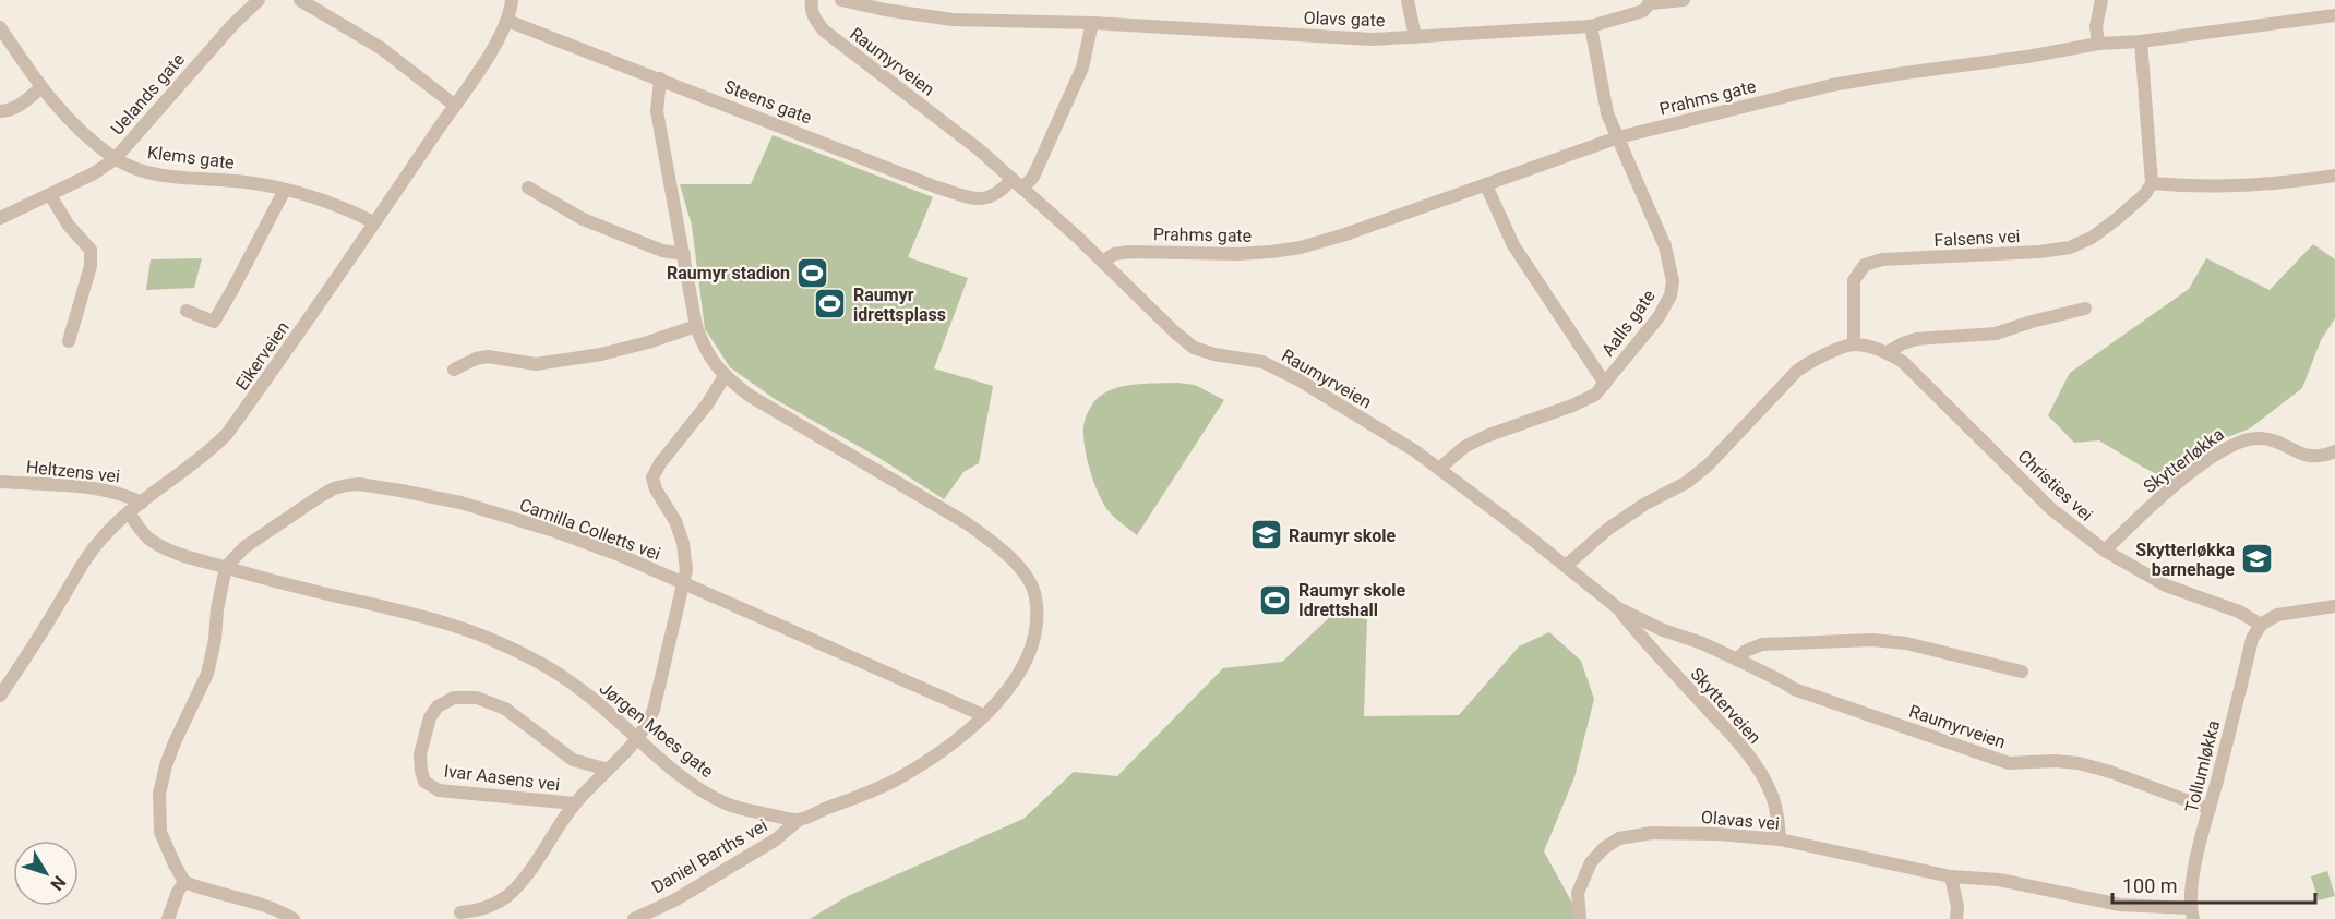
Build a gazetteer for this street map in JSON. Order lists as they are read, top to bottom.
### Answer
{
  "streets": {
    "street": [
      "Olavs gate",
      "Raumyrveien",
      "Uelands gate",
      "Prahms gate",
      "Steens gate",
      "Klems gate",
      "Falsens vei",
      "Aalls gate",
      "Eikerveien",
      "Skytterløkka",
      "Heltzens vei",
      "Christies vei",
      "Camilla Colletts vei",
      "Skytterveien",
      "Jørgen Moes gate",
      "Tollumløkka",
      "Ivar Aasens vei",
      "Olavas vei",
      "Daniel Barths vei"
    ]
  },
  "crossings": [
    ["Olavs gate", "Aalls gate"],
    ["Raumyrveien", "Prahms gate"],
    ["Raumyrveien", "Steens gate"],
    ["Raumyrveien", "Aalls gate"],
    ["Raumyrveien", "Skytterveien"],
    ["Raumyrveien", "Tollumløkka"],
    ["Uelands gate", "Klems gate"],
    ["Prahms gate", "Aalls gate"],
    ["Steens gate", "Eikerveien"],
    ["Klems gate", "Eikerveien"],
    ["Falsens vei", "Christies vei"],
    ["Eikerveien", "Heltzens vei"],
    ["Eikerveien", "Jørgen Moes gate"],
    ["Skytterløkka", "Christies vei"],
    ["Christies vei", "Tollumløkka"],
    ["Camilla Colletts vei", "Jørgen Moes gate"],
    ["Skytterveien", "Olavas vei"],
    ["Jørgen Moes gate", "Ivar Aasens vei"],
    ["Jørgen Moes gate", "Daniel Barths vei"],
    ["Tollumløkka", "Olavas vei"]
  ],
  "places": {
    "sports": ["Raumyr stadion", "Raumyr idrettsplass", "Raumyr skole Idrettshall"],
    "school or university": ["Raumyr skole", "Skytterløkka barnehage"]
  },
  "scale_bar": "100 m",
  "north": "bottom right"
}
